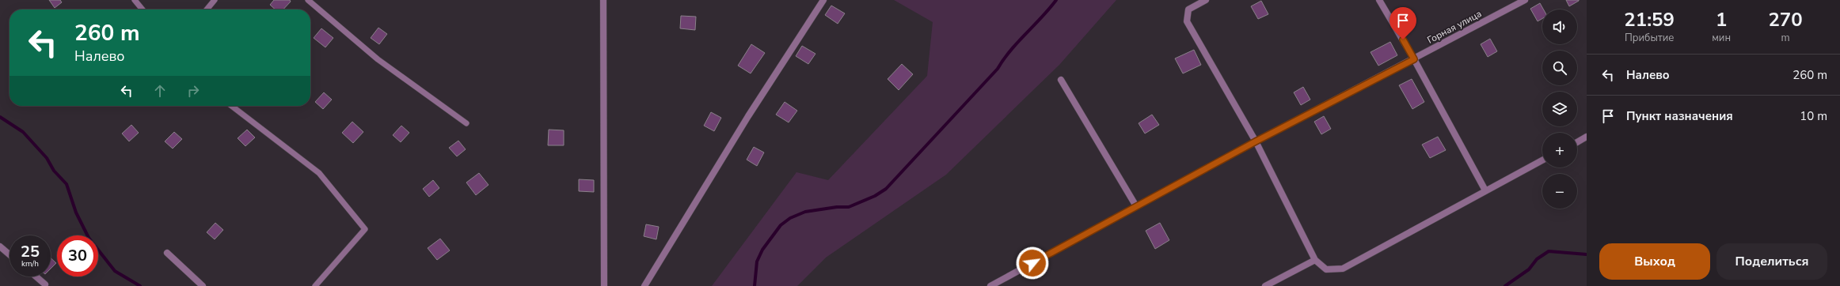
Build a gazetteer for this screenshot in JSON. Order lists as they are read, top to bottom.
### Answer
{
  "streets": {
    "street": ["Горная улица"]
  },
  "page": {
    "eta": [
      "21:59",
      "Прибытие",
      "1",
      "мин",
      "270",
      "m"
    ],
    "map_buttons": ["+", "−"],
    "turn": ["260 m", "Налево"],
    "list": [
      {
        "name": "Налево",
        "value": "260 m"
      },
      {
        "name": "Пункт назначения",
        "value": "10 m"
      }
    ],
    "speed": "25 km/h",
    "limit": "30",
    "buttons": ["Выход", "Поделиться"]
  }
}
